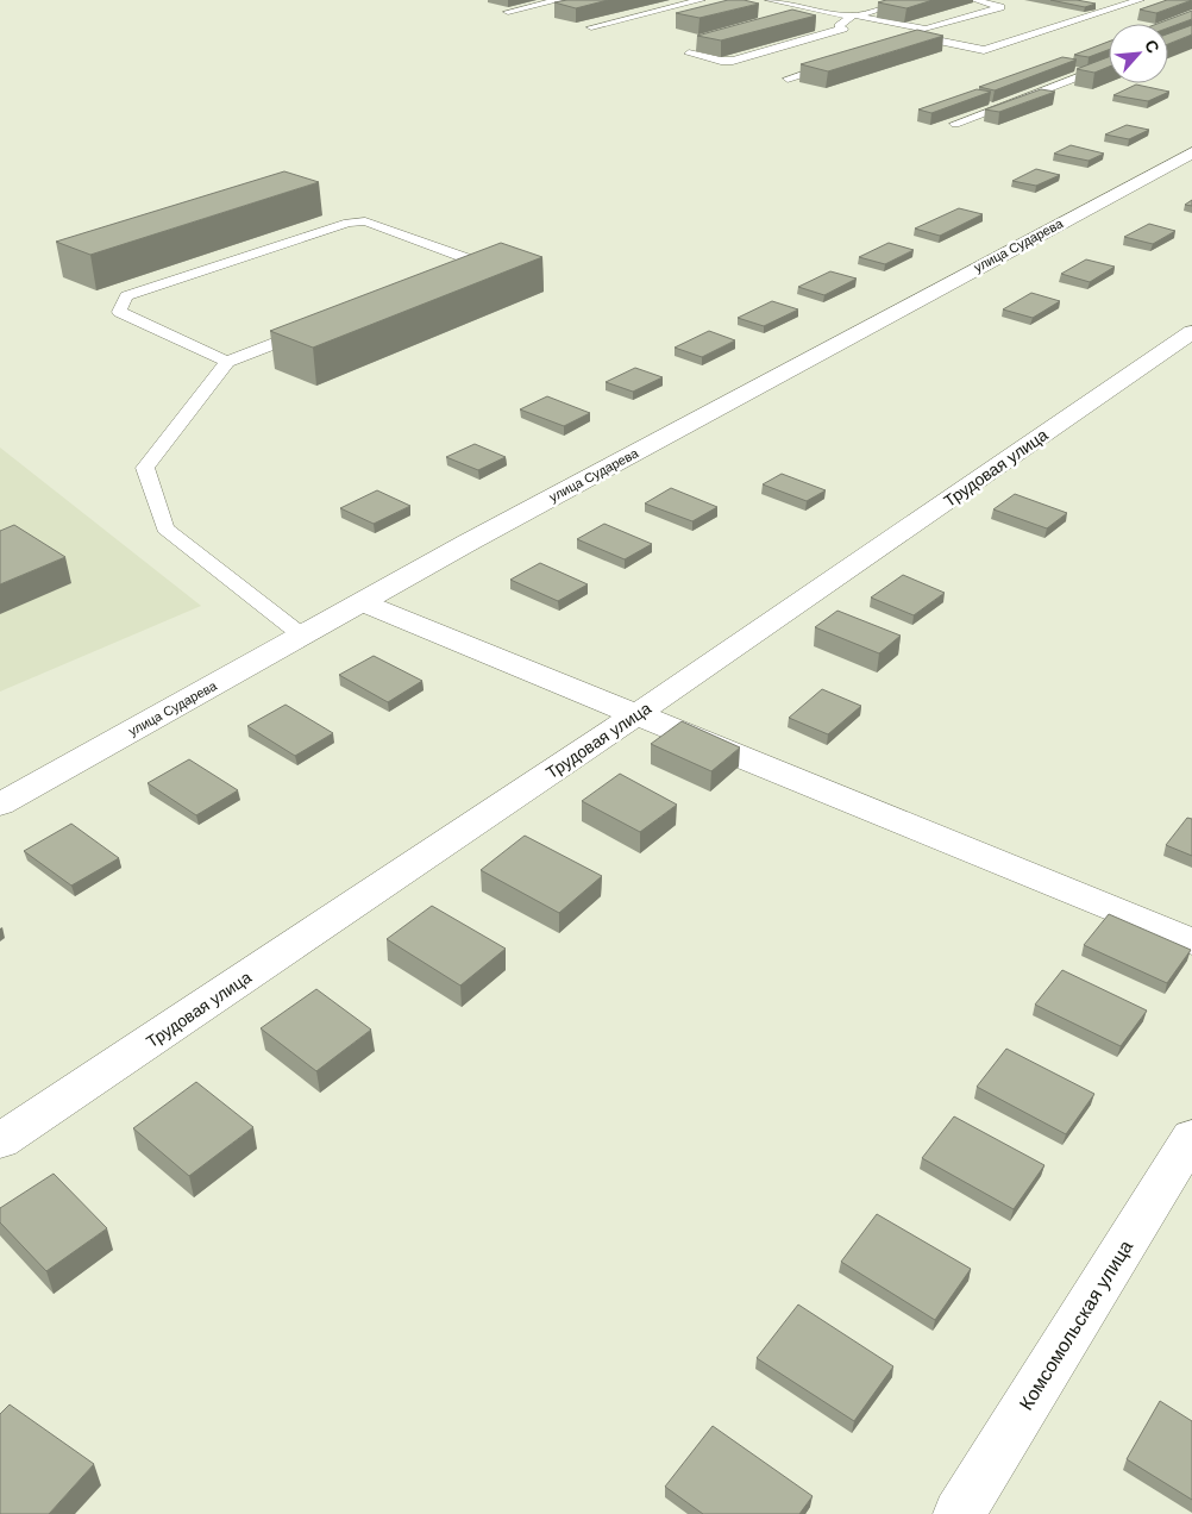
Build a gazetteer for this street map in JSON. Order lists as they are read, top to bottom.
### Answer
{
  "streets": {
    "street": ["улица Сударева", "Трудовая улица", "Комсомольская улица"]
  },
  "north": "top right"
}
